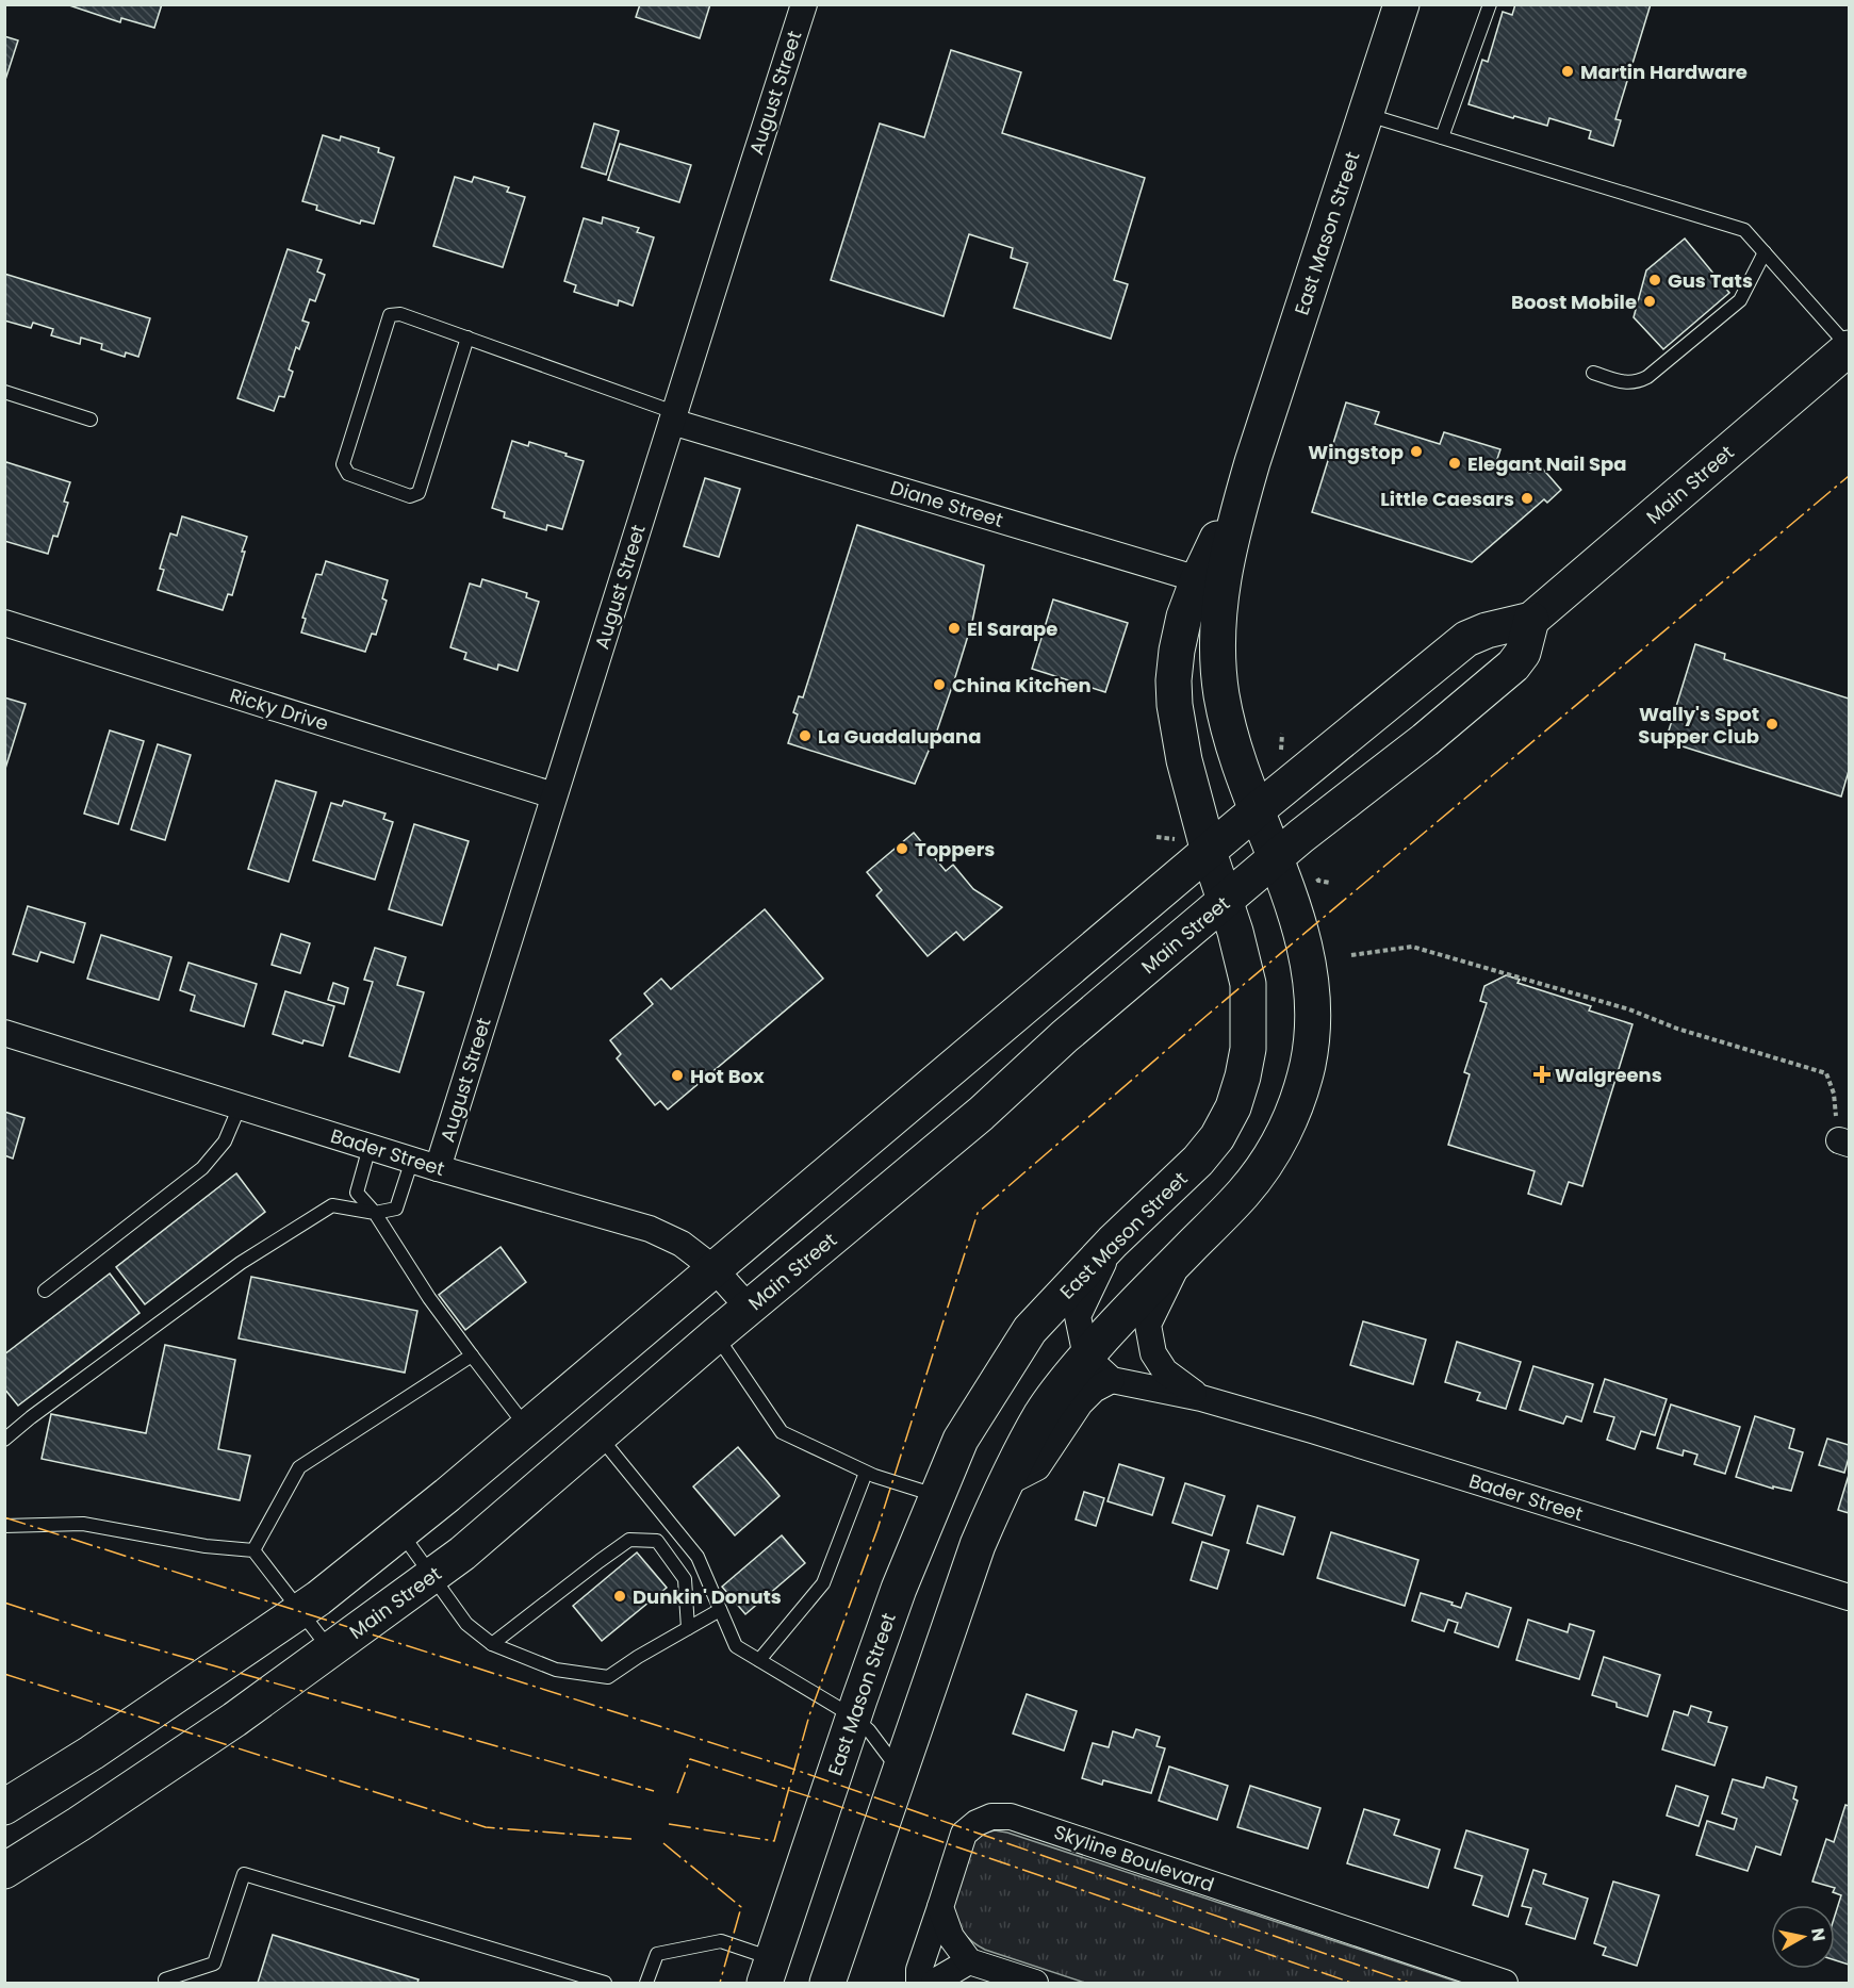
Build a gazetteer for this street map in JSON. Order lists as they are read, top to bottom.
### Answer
{
  "streets": {
    "main road": ["East Mason Street", "Main Street"],
    "street": [
      "August Street",
      "Diane Street",
      "Ricky Drive",
      "Bader Street",
      "Skyline Boulevard"
    ]
  },
  "crossings": [
    ["August Street", "Diane Street"],
    ["August Street", "Ricky Drive"],
    ["August Street", "Bader Street"],
    ["East Mason Street", "Main Street"],
    ["East Mason Street", "Diane Street"],
    ["East Mason Street", "Bader Street"],
    ["Main Street", "Bader Street"]
  ],
  "places": {
    "other": [
      "Martin Hardware",
      "Gus Tats",
      "Boost Mobile",
      "Wingstop",
      "Elegant Nail Spa",
      "Little Caesars",
      "El Sarape",
      "China Kitchen",
      "Wally's Spot Supper Club",
      "La Guadalupana",
      "Toppers",
      "Hot Box",
      "Dunkin' Donuts"
    ],
    "health": ["Walgreens"]
  },
  "north": "right"
}
